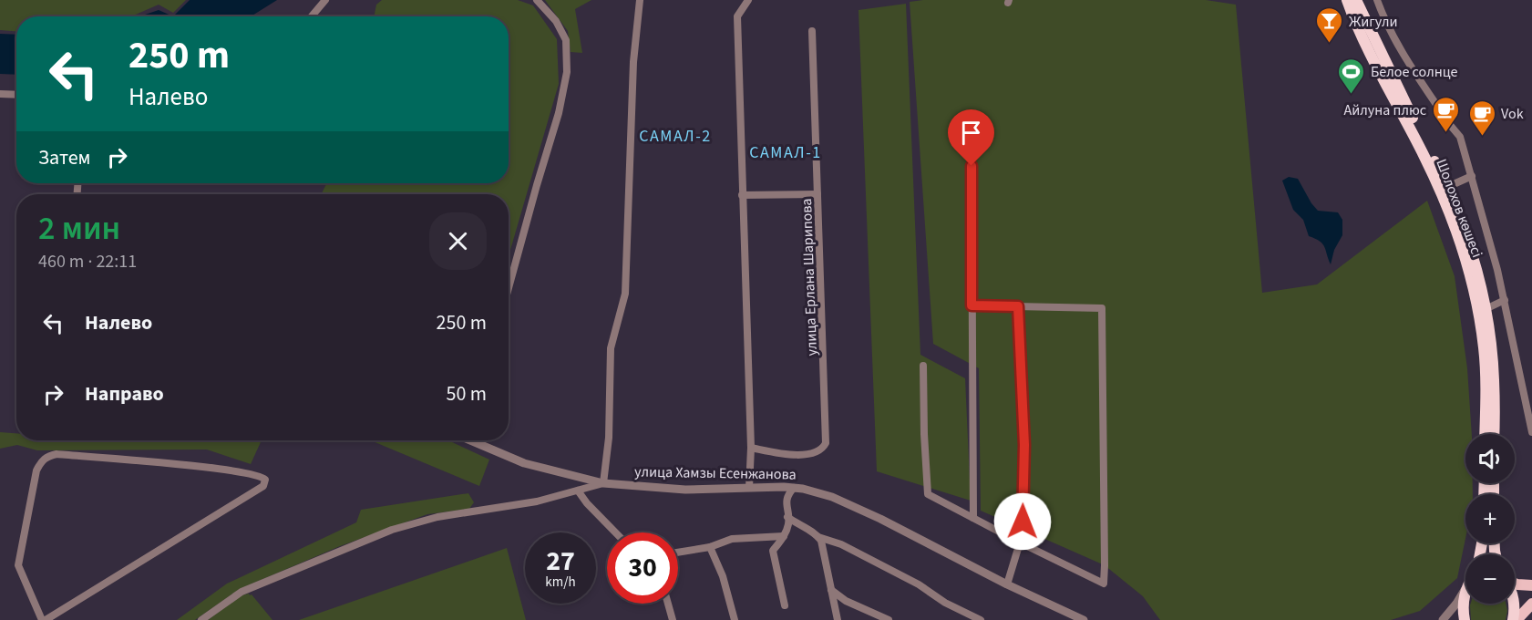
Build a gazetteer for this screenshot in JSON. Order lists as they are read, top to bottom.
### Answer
{
  "streets": {
    "highway": ["Шолохов көшесі"],
    "street": ["улица Ерлана Шарипова", "улица Хамзы Есенжанова"]
  },
  "districts": ["САМАЛ-2", "САМАЛ-1"],
  "places": {
    "bar": ["Жигули"],
    "sports": ["Белое солнце"],
    "cafe": ["Айлуна плюс", "Vok"]
  },
  "page": {
    "turn": ["250 m", "Налево"],
    "then": "Затем",
    "heading": ["2 мин", "460 m · 22:11"],
    "list": [
      {
        "name": "Налево",
        "value": "250 m"
      },
      {
        "name": "Направо",
        "value": "50 m"
      }
    ],
    "map_buttons": ["+", "−"],
    "speed": "27 km/h",
    "limit": "30"
  }
}
